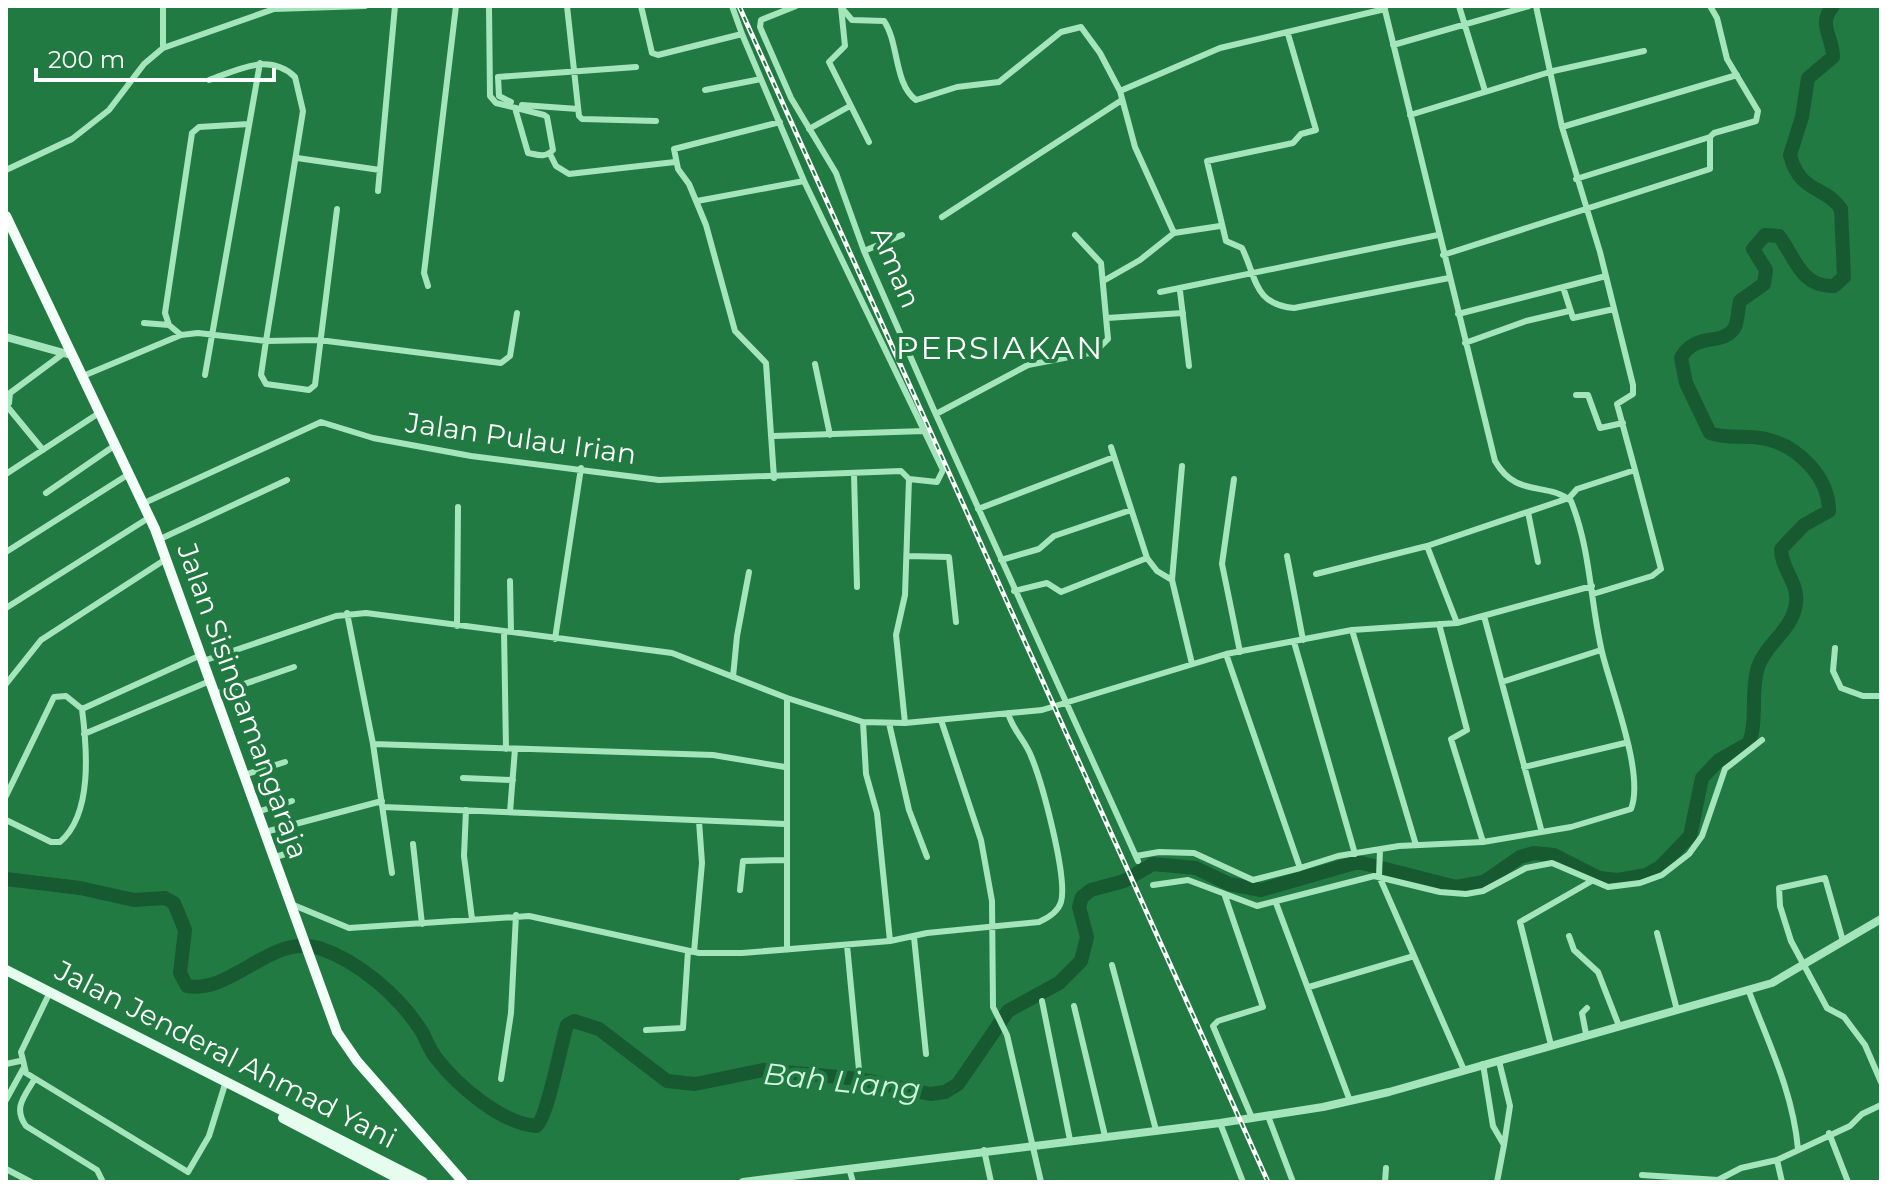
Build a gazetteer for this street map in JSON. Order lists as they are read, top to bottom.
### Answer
{
  "streets": {
    "highway": ["Jalan Sisingamangaraja"],
    "main road": ["Jalan Jenderal Ahmad Yani"],
    "street": ["Aman", "Jalan Pulau Irian"]
  },
  "crossings": [
    ["Jalan Pulau Irian", "Jalan Sisingamangaraja"]
  ],
  "districts": ["PERSIAKAN"],
  "water": ["Bah Liang"],
  "scale_bar": "200 m"
}
